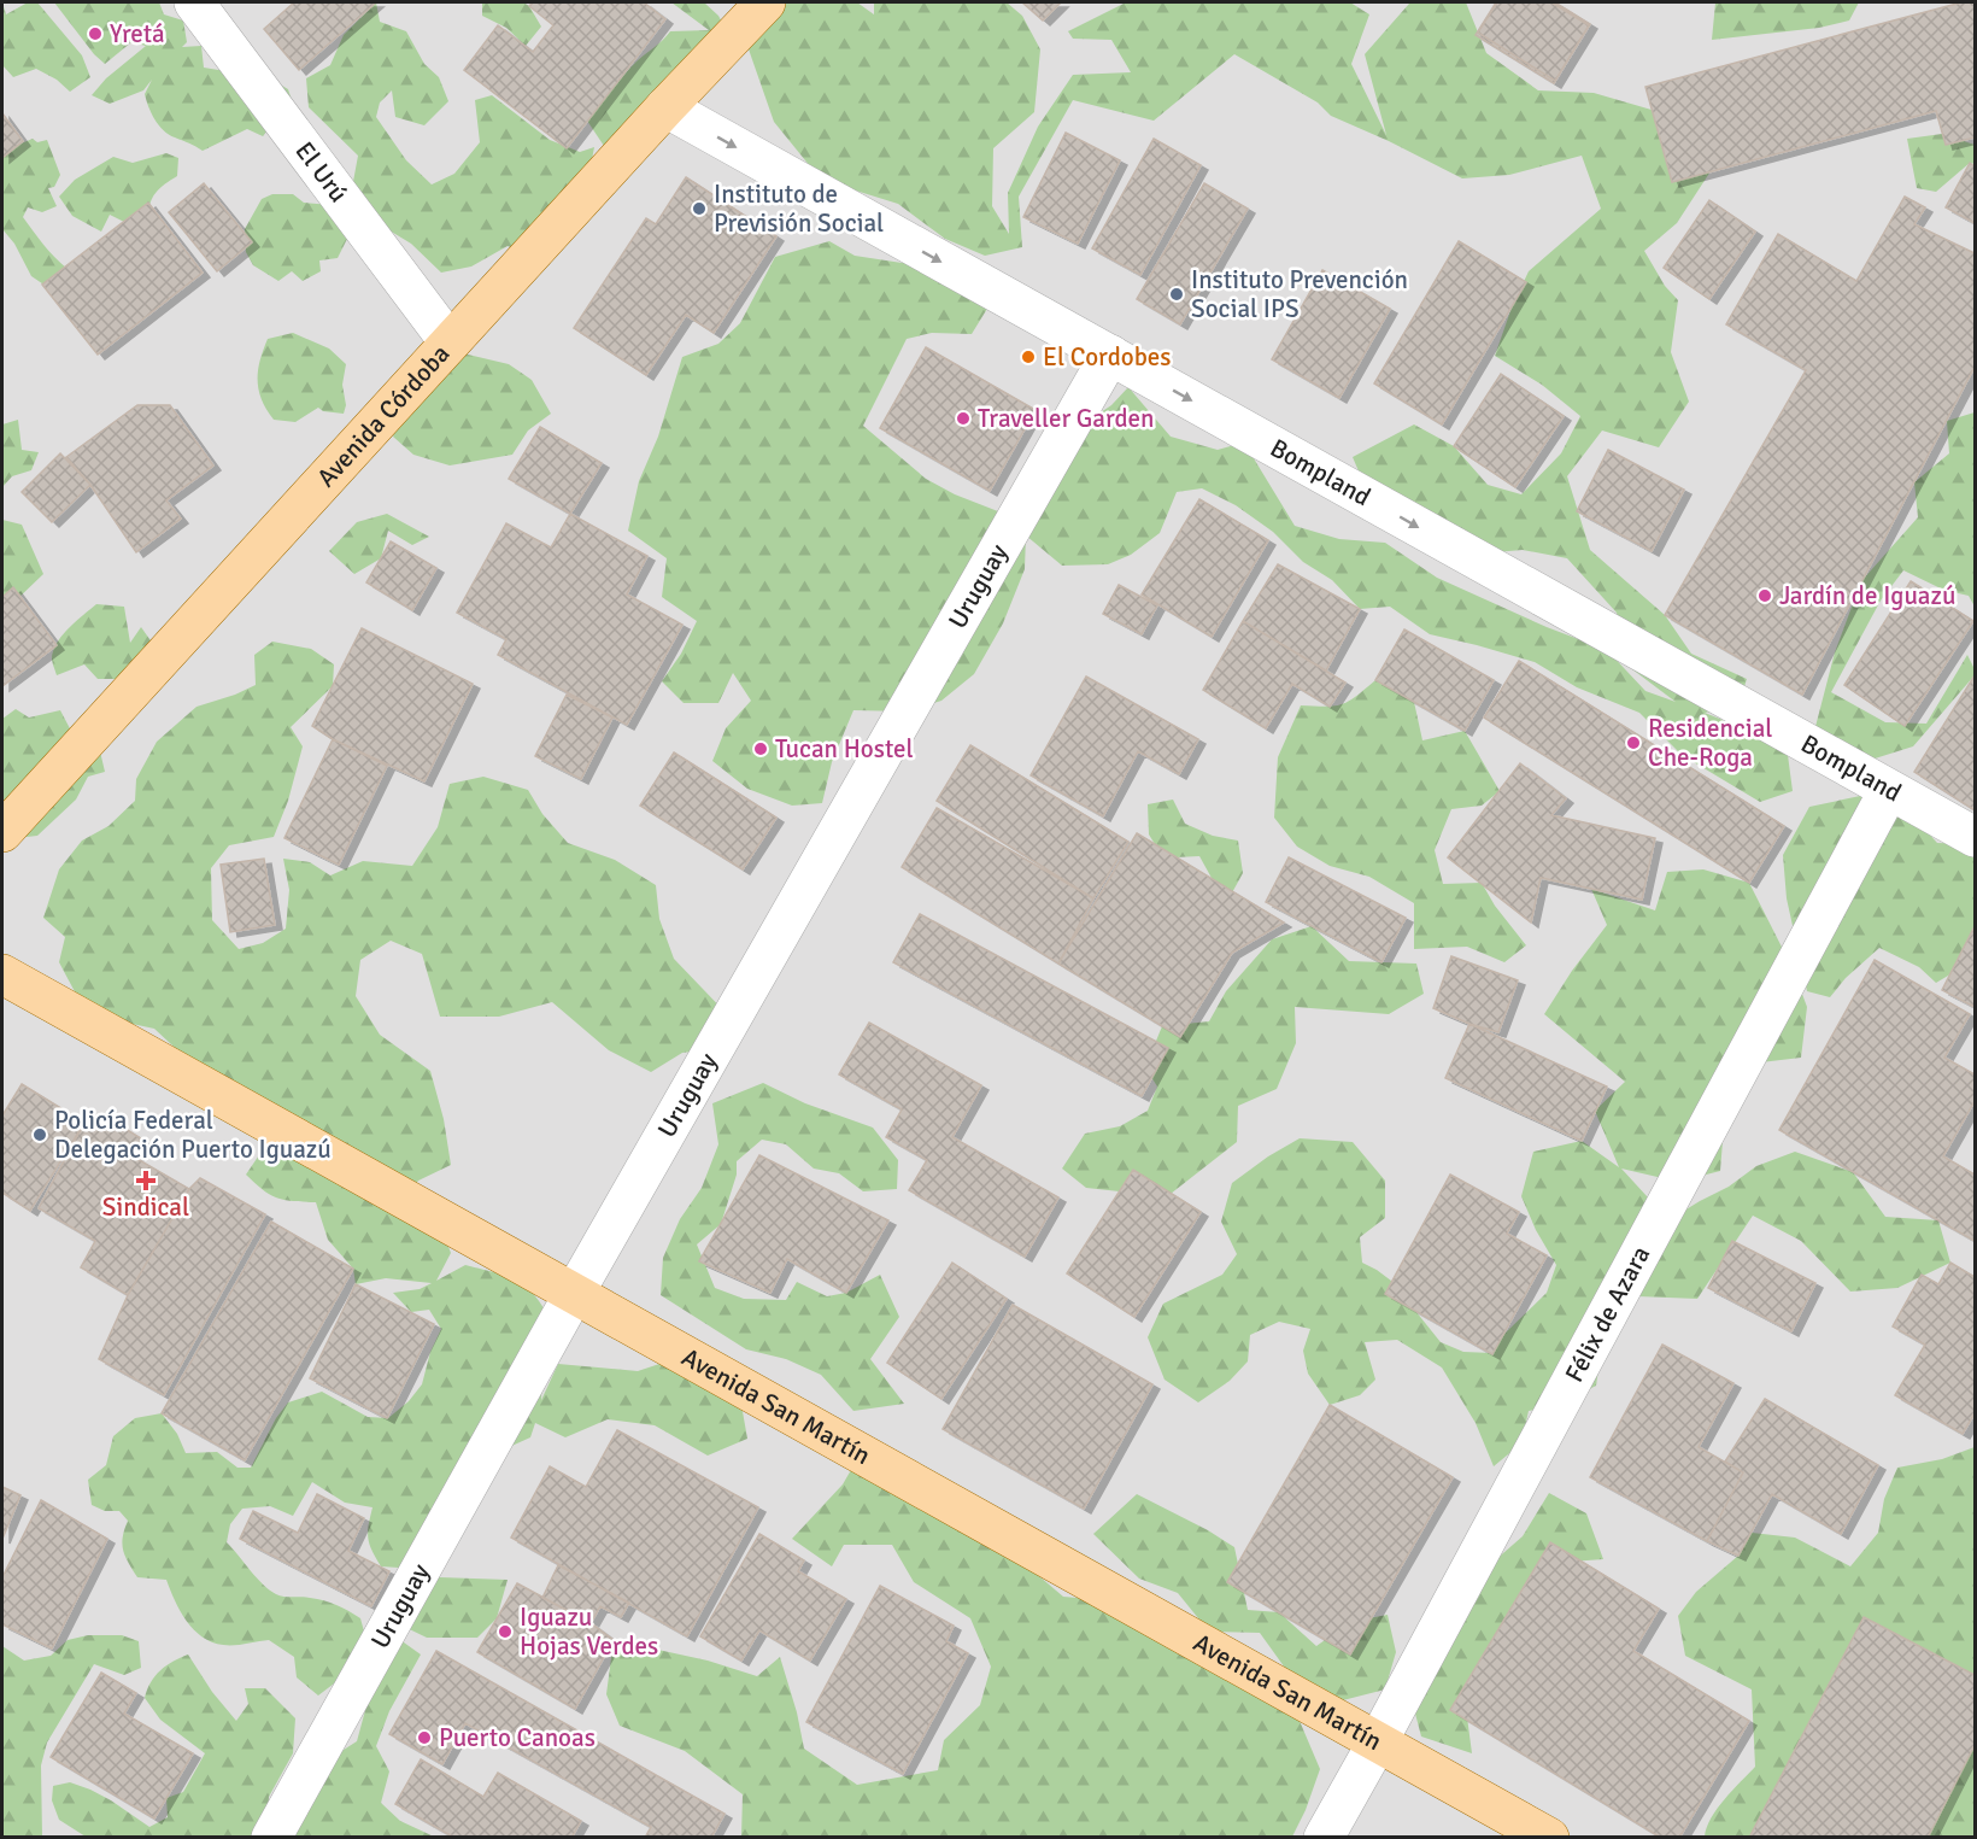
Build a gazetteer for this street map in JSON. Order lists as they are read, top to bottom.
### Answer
{
  "streets": {
    "main road": ["Avenida Córdoba", "Avenida San Martín"],
    "street": [
      "El Urú",
      "Bompland",
      "Uruguay",
      "Félix de Azara"
    ]
  },
  "crossings": [
    ["El Urú", "Avenida Córdoba"],
    ["Avenida Córdoba", "Bompland"],
    ["Bompland", "Uruguay"],
    ["Bompland", "Félix de Azara"],
    ["Uruguay", "Avenida San Martín"],
    ["Félix de Azara", "Avenida San Martín"]
  ],
  "one_way": ["Bompland"],
  "places": {
    "other": [
      "Yretá",
      "Instituto de Previsión Social",
      "Instituto Prevención Social IPS",
      "El Cordobes",
      "Traveller Garden",
      "Jardín de Iguazú",
      "Residencial Che-Roga",
      "Tucan Hostel",
      "Policía Federal Delegación Puerto Iguazú",
      "Iguazu Hojas Verdes",
      "Puerto Canoas"
    ],
    "health": ["Sindical"]
  }
}
